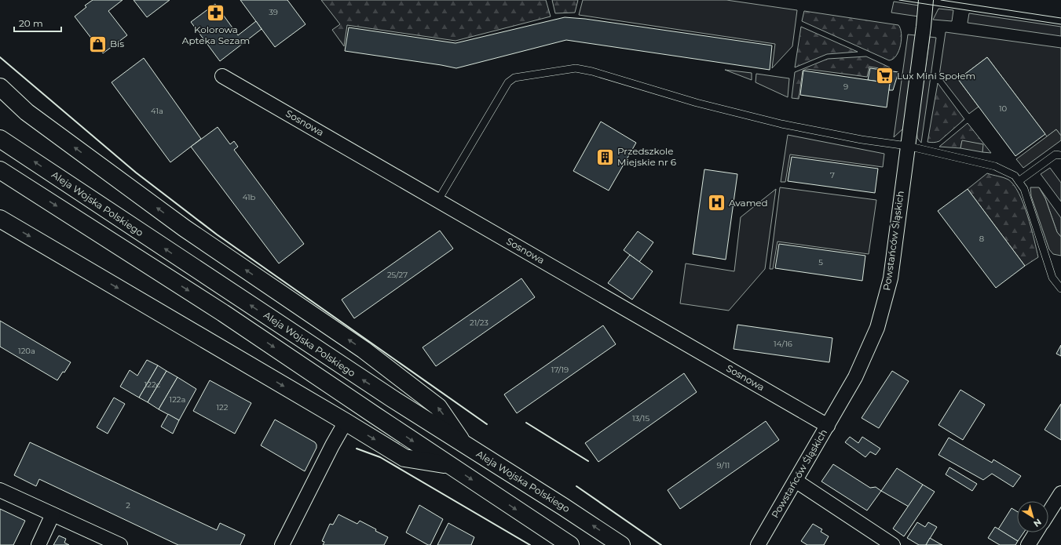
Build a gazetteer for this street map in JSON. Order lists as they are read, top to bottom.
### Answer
{
  "streets": {
    "main road": ["Aleja Wojska Polskiego"],
    "street": ["Sosnowa", "Powstańców Śląskich"]
  },
  "crossings": [
    ["Sosnowa", "Powstańców Śląskich"]
  ],
  "places": {
    "pharmacy": ["Kolorowa Apteka Sezam"],
    "shop": ["Bis"],
    "supermarket": ["Lux Mini Społem"],
    "building": ["Przedszkole Miejskie nr 6"],
    "hospital": ["Avamed"]
  },
  "house_numbers": [
    "39",
    "9",
    "10",
    "41a",
    "7",
    "41b",
    "8",
    "5",
    "25/27",
    "21/23",
    "14/16",
    "120a",
    "17/19",
    "122c",
    "122a",
    "122",
    "13/15",
    "9/11",
    "2"
  ],
  "scale_bar": "20 m",
  "north": "bottom right"
}
